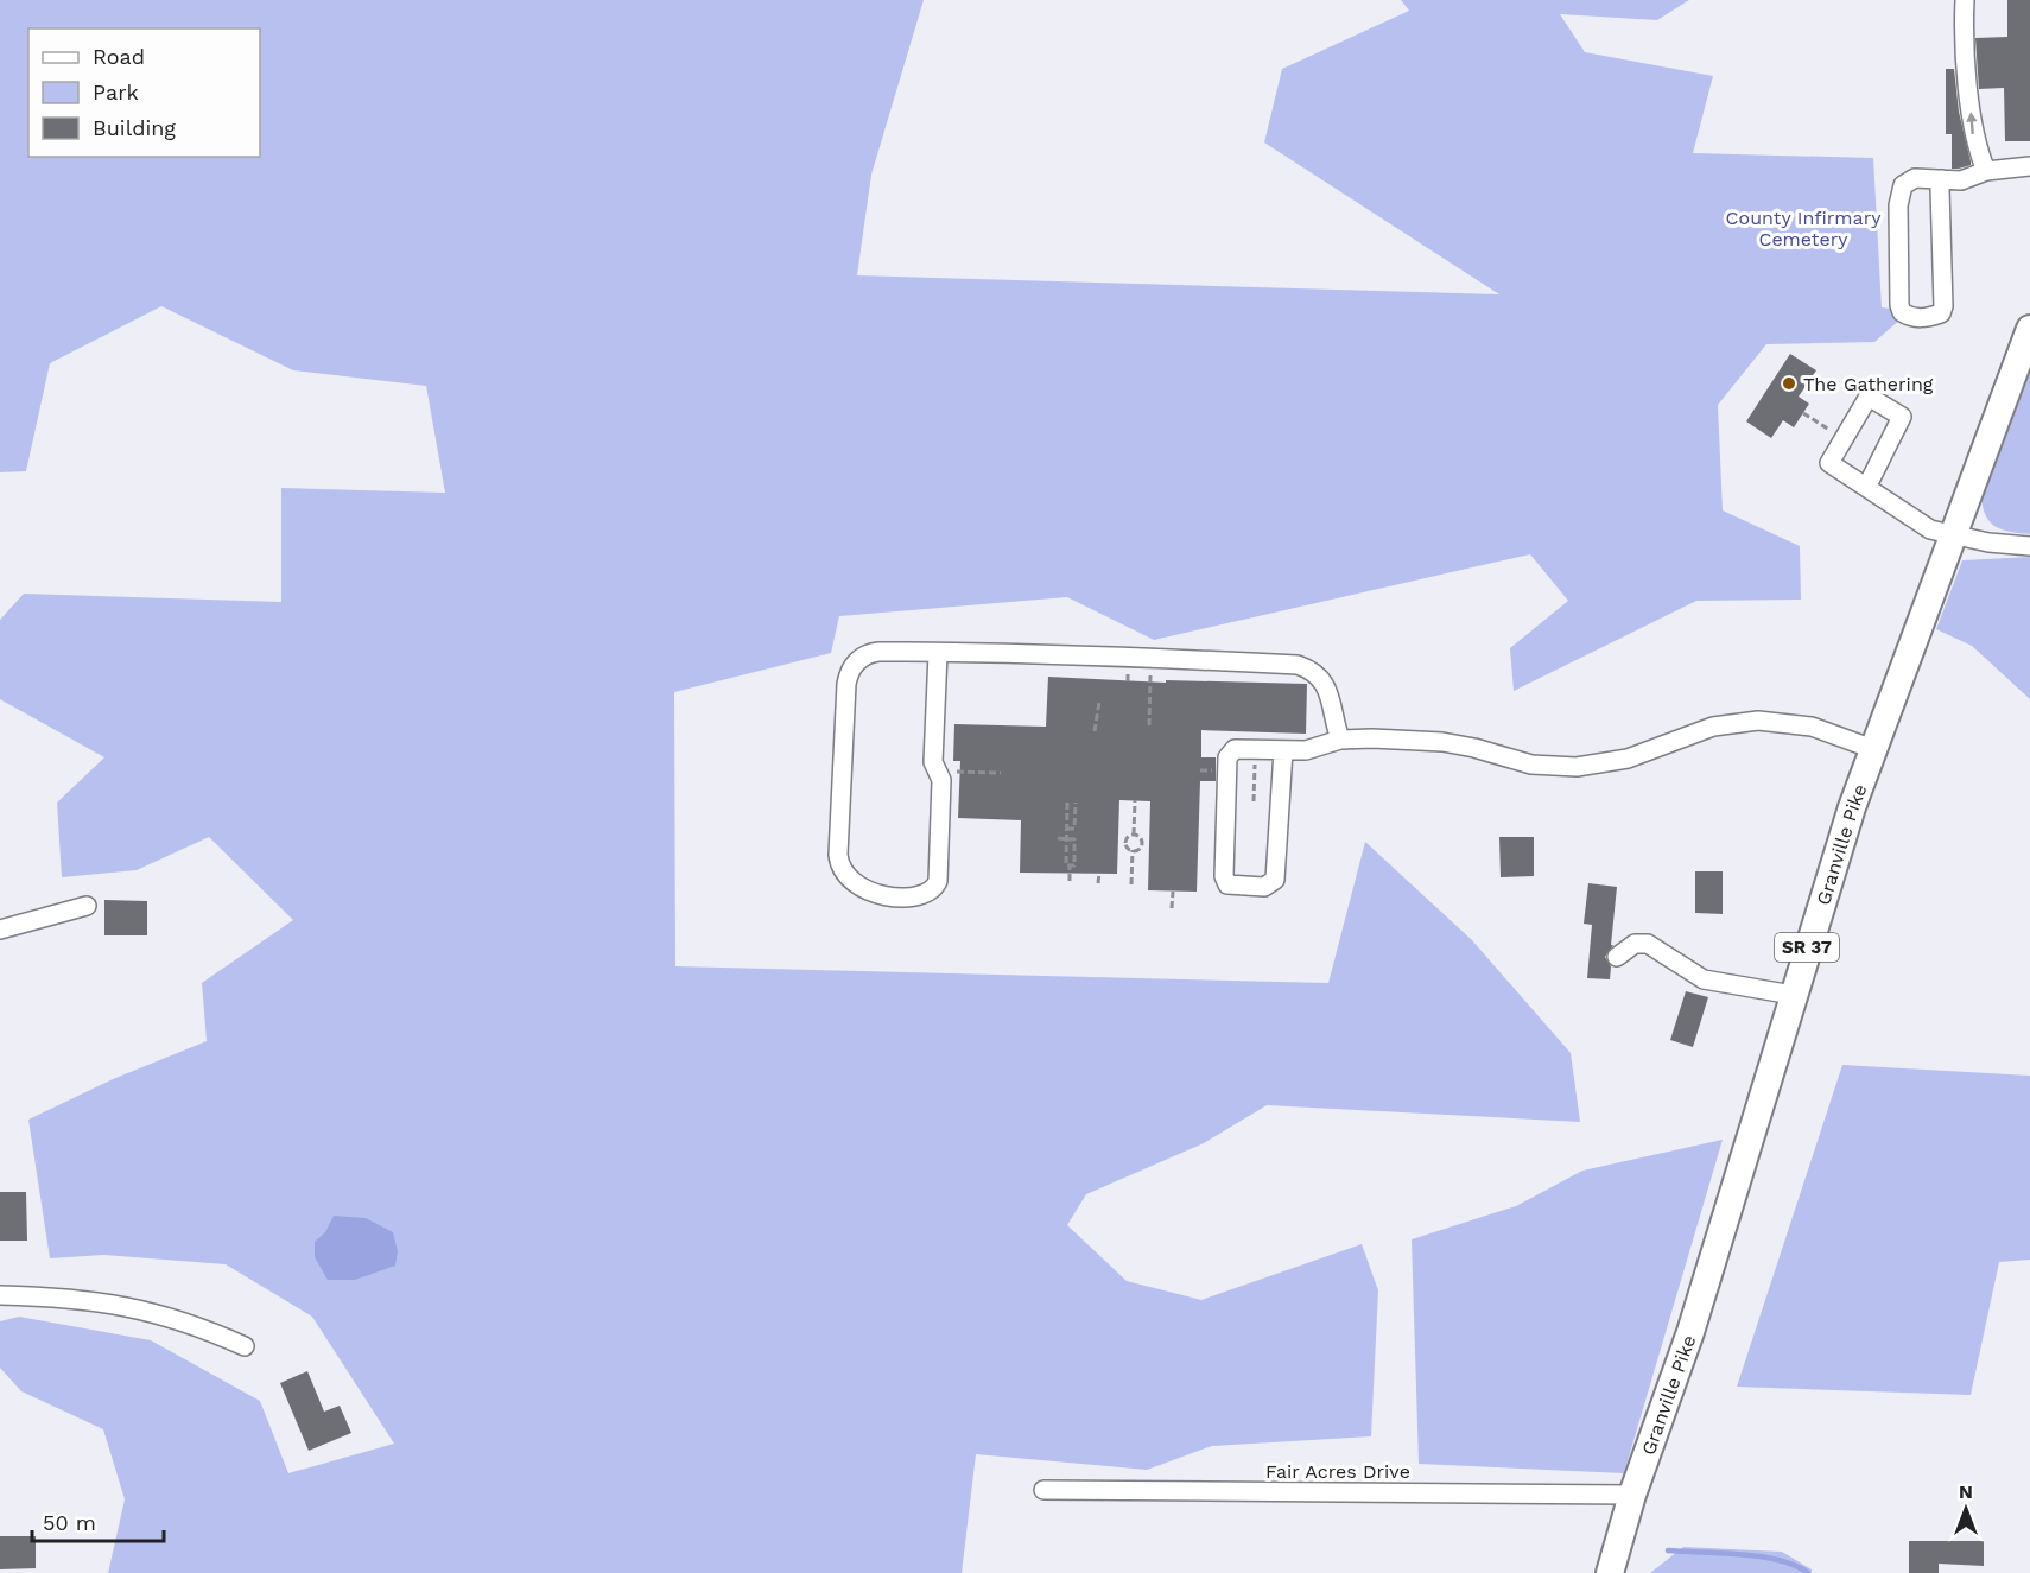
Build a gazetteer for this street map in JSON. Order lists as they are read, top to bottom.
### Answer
{
  "streets": {
    "highway": ["Granville Pike", "SR 37"],
    "street": ["Fair Acres Drive"]
  },
  "crossings": [
    ["Granville Pike", "Fair Acres Drive"]
  ],
  "parks": ["County Infirmary Cemetery"],
  "places": ["The Gathering"],
  "legend": ["Road", "Park", "Building"],
  "scale_bar": "50 m",
  "north": "top"
}
